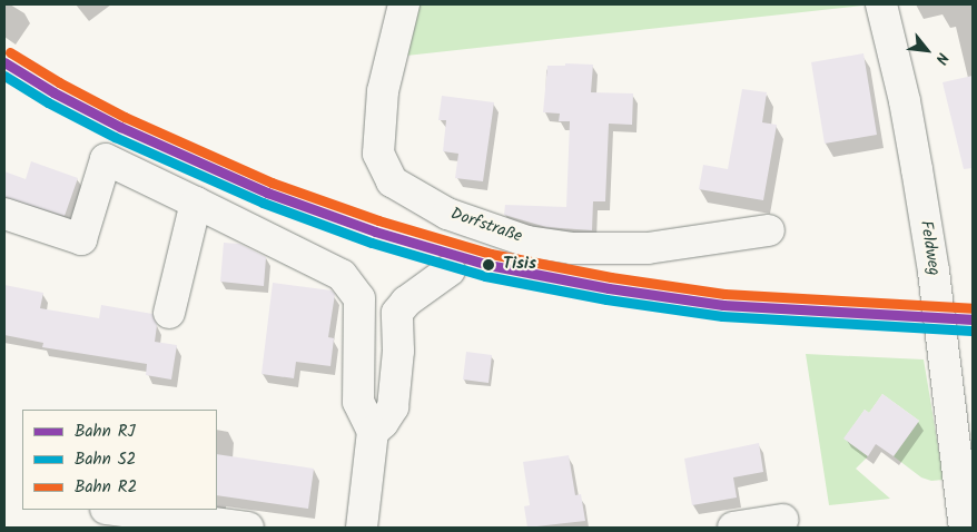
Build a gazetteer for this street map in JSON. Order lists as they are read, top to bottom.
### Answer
{
  "streets": {
    "street": ["Dorfstraße", "Feldweg"]
  },
  "places": ["Tisis"],
  "lines": ["rail line R2", "rail line RJ", "rail line S2"],
  "legend": ["Bahn RJ", "Bahn S2", "Bahn R2"],
  "north": "bottom right"
}
